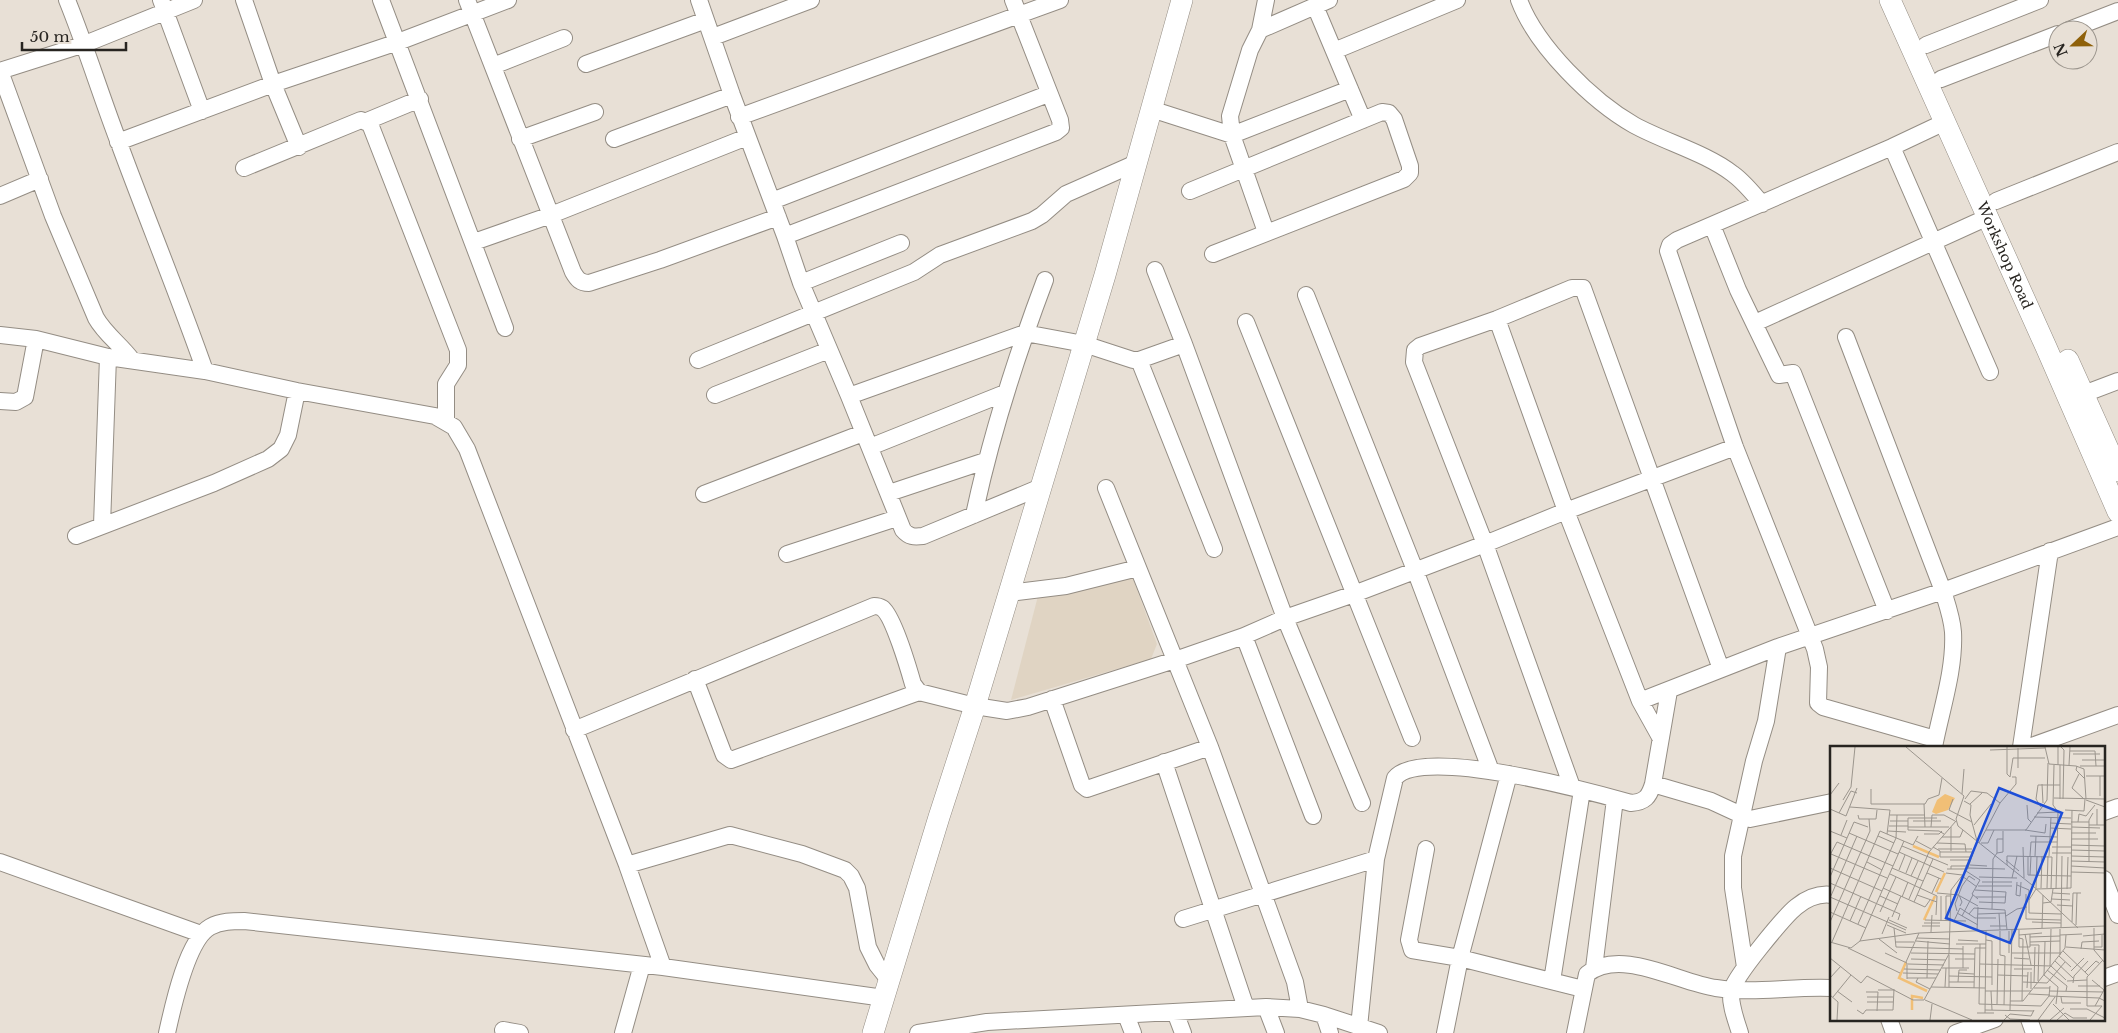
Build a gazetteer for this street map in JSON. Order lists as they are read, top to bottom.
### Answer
{
  "streets": {
    "main road": ["Workshop Road"]
  },
  "scale_bar": "50 m",
  "north": "left"
}
